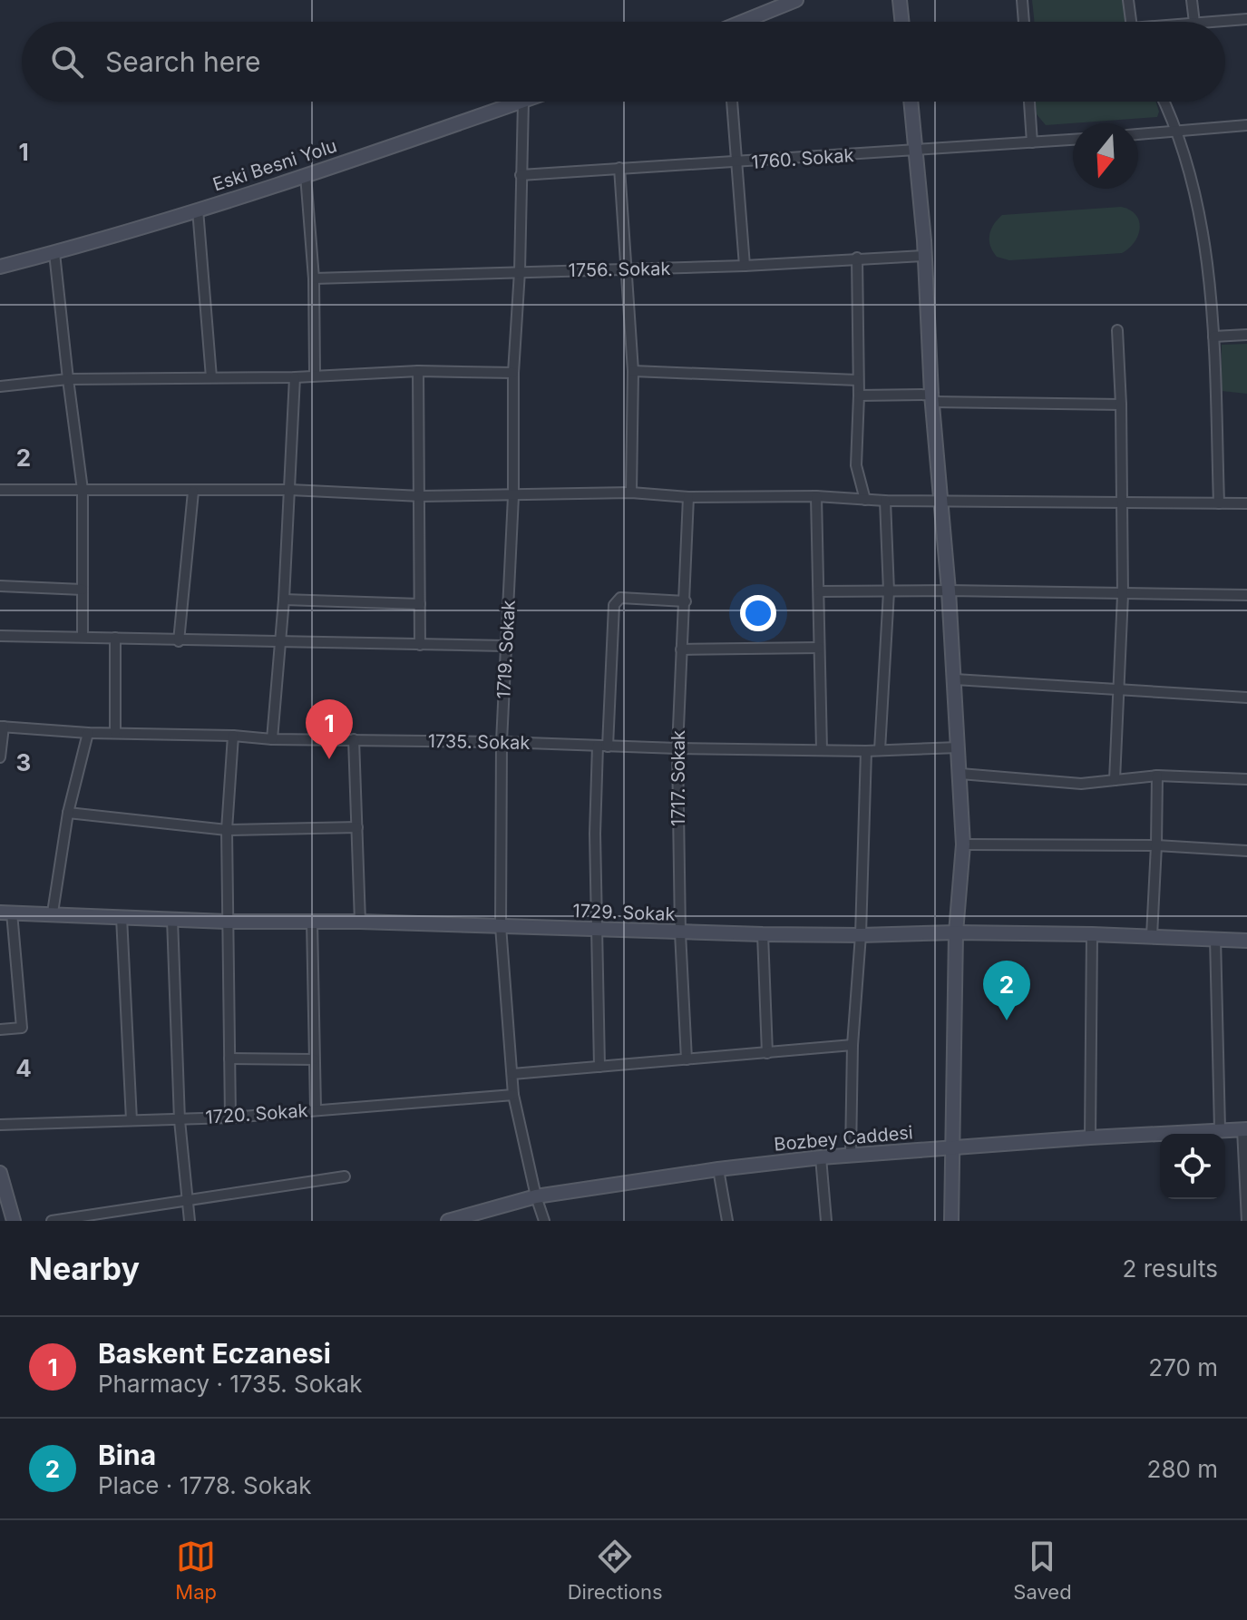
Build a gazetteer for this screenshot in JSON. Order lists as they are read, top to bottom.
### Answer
{
  "streets": {
    "street": [
      "1760. Sokak",
      "Eski Besni Yolu",
      "1756. Sokak",
      "1719. Sokak",
      "1735. Sokak",
      "1717. Sokak",
      "1729. Sokak",
      "1720. Sokak",
      "Bozbey Caddesi"
    ]
  },
  "crossings": [
    ["1760. Sokak", "1719. Sokak"],
    ["1756. Sokak", "1719. Sokak"],
    ["1719. Sokak", "1735. Sokak"],
    ["1719. Sokak", "1729. Sokak"],
    ["1719. Sokak", "1720. Sokak"],
    ["1719. Sokak", "Bozbey Caddesi"],
    ["1735. Sokak", "1717. Sokak"],
    ["1717. Sokak", "1729. Sokak"]
  ],
  "north": "bottom",
  "page": {
    "search": "Search here",
    "pins": ["1", "2"],
    "heading": ["Nearby", "2 results"],
    "list": [
      {
        "mark": "1",
        "name": "Baskent Eczanesi",
        "note": "Pharmacy · 1735. Sokak",
        "value": "270 m"
      },
      {
        "mark": "2",
        "name": "Bina",
        "note": "Place · 1778. Sokak",
        "value": "280 m"
      }
    ],
    "nav": ["Map", "Directions", "Saved"]
  },
  "grid": {
    "rows": [
      "1",
      "2",
      "3",
      "4"
    ]
  }
}
